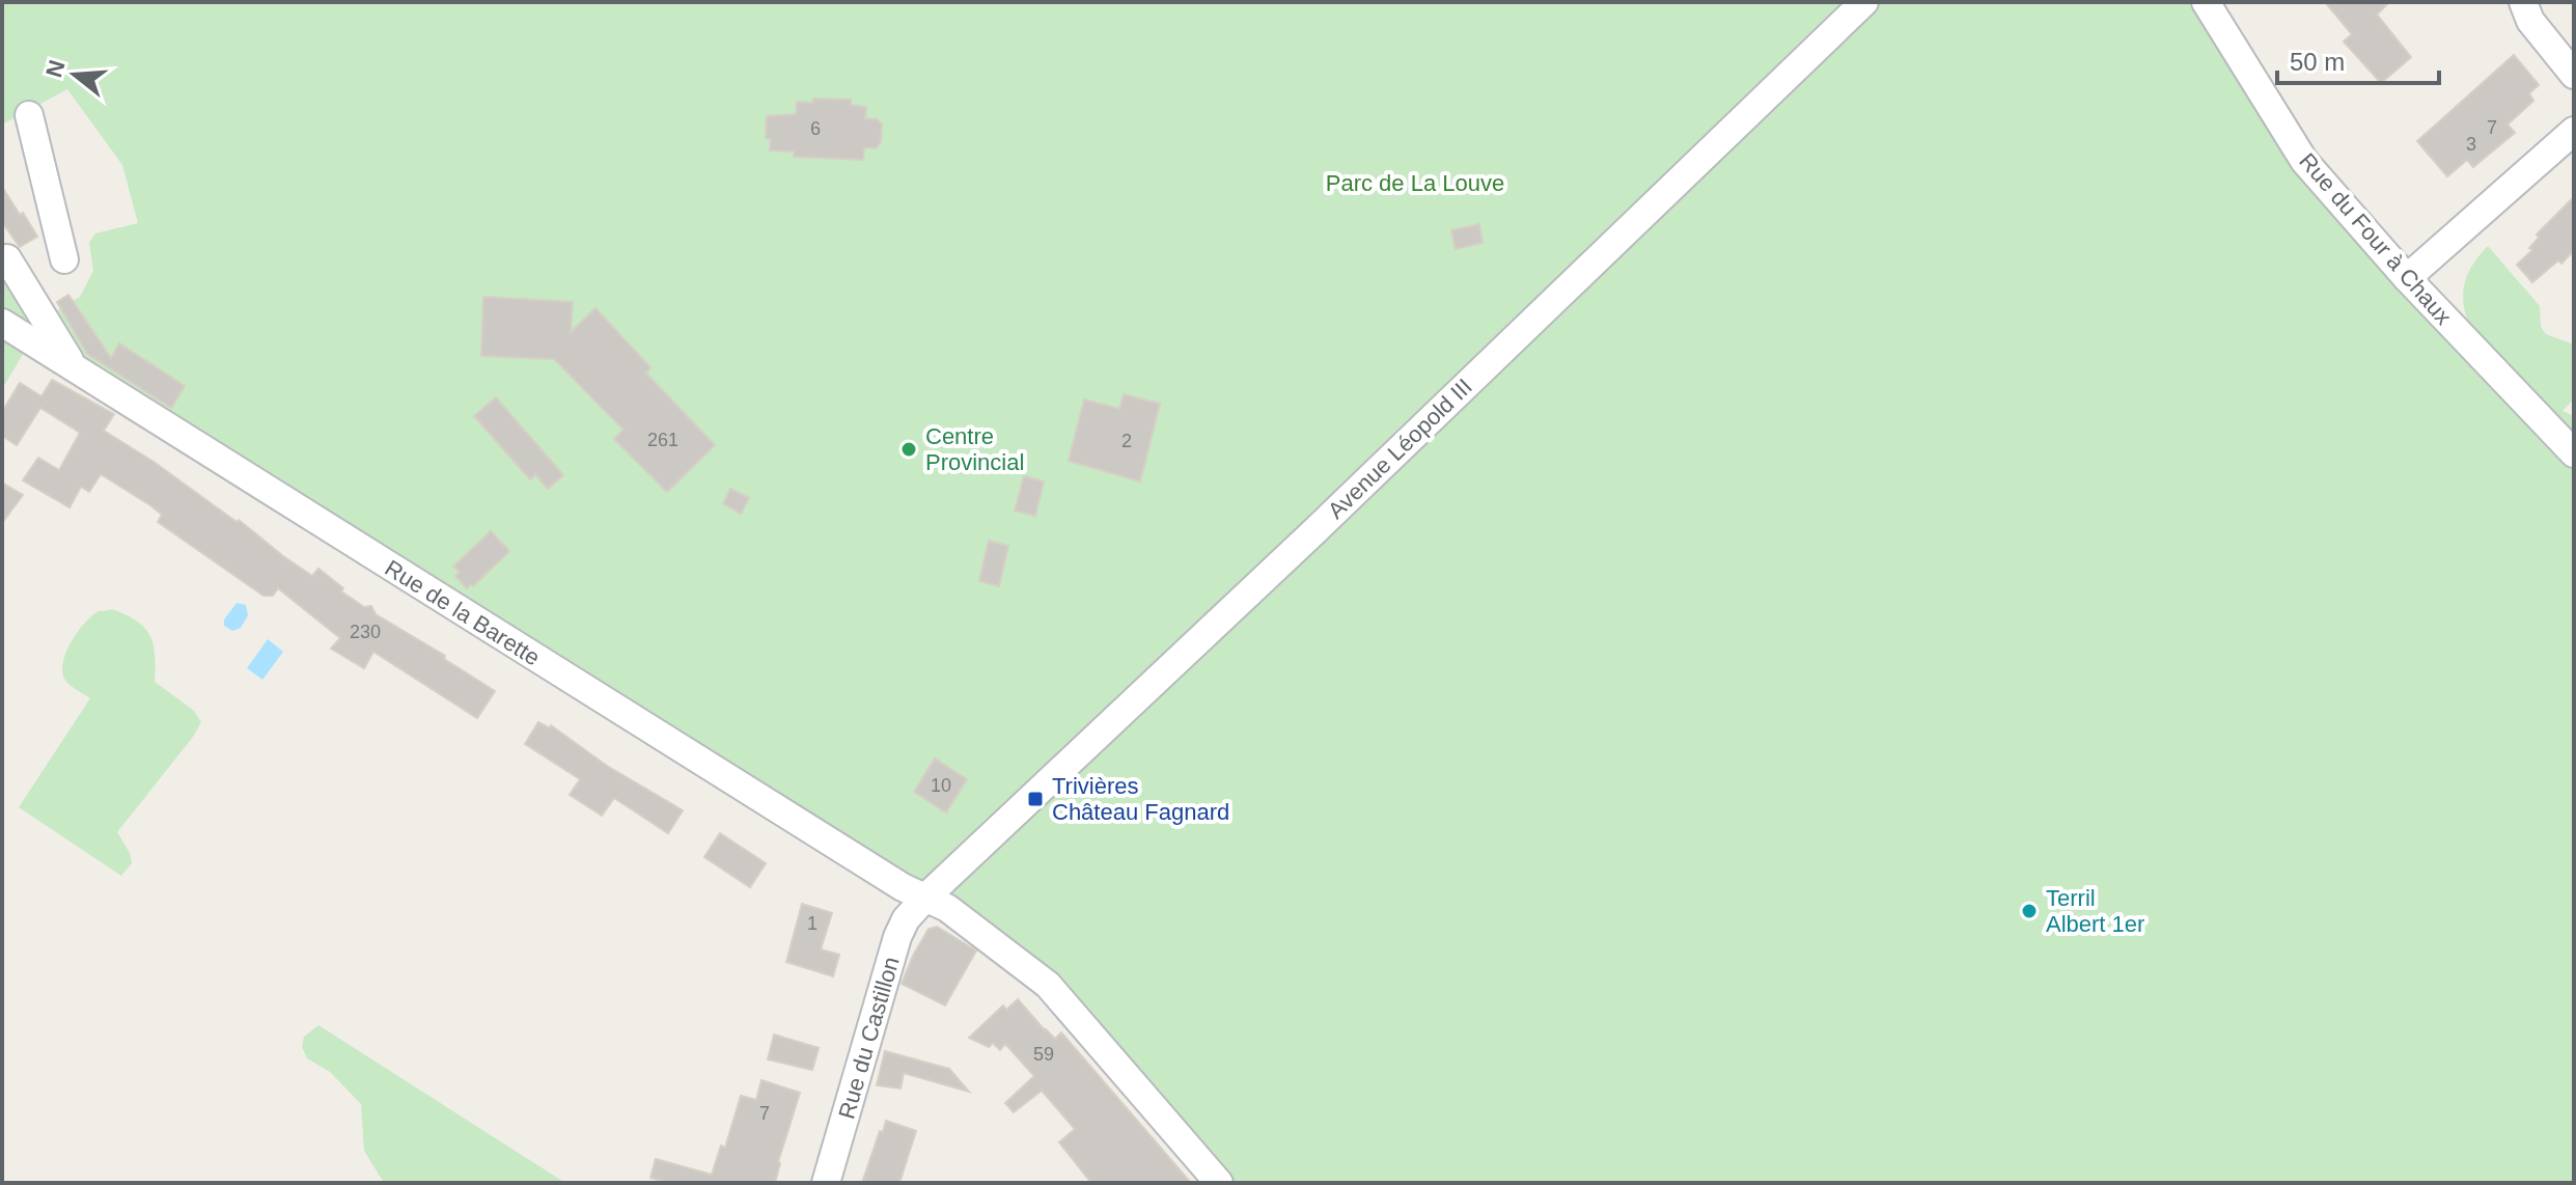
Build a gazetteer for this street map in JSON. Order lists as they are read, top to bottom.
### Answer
{
  "streets": {
    "street": [
      "Rue du Four à Chaux",
      "Avenue Léopold III",
      "Rue de la Barette",
      "Rue du Castillon"
    ]
  },
  "crossings": [
    ["Avenue Léopold III", "Rue de la Barette"],
    ["Avenue Léopold III", "Rue du Castillon"],
    ["Rue de la Barette", "Rue du Castillon"]
  ],
  "parks": ["Parc de La Louve"],
  "places": {
    "other": ["Centre Provincial", "Terril Albert 1er"],
    "transit": ["Trivières Château Fagnard"]
  },
  "house_numbers": [
    "7",
    "6",
    "3",
    "261",
    "2",
    "230",
    "10",
    "1",
    "59",
    "7"
  ],
  "scale_bar": "50 m",
  "north": "left"
}
